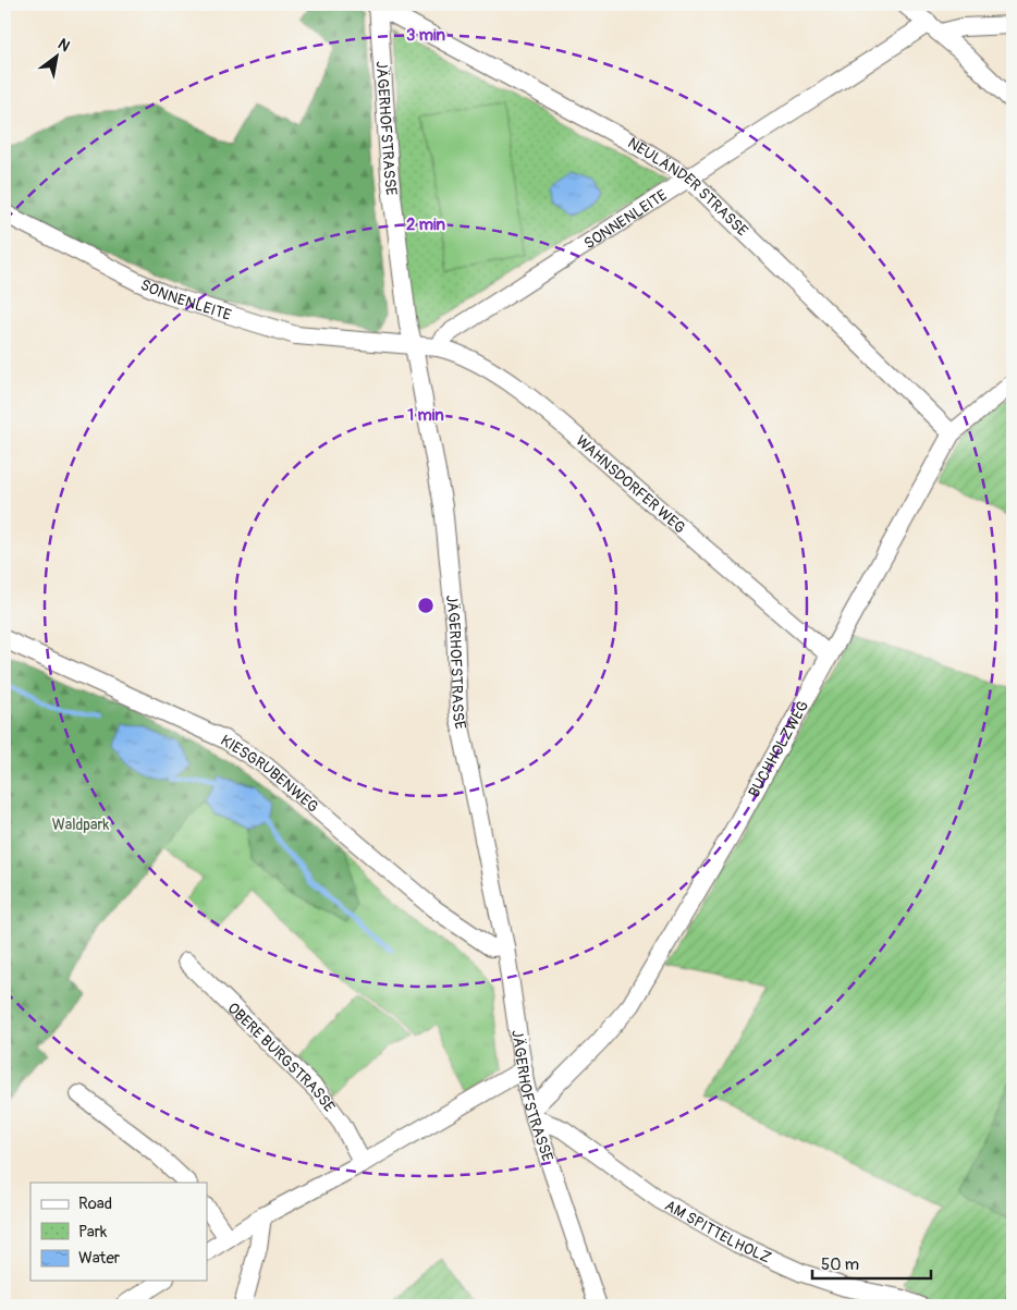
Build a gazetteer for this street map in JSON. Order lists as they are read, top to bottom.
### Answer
{
  "streets": {
    "street": [
      "JÄGERHOFSTRASSE",
      "NEULÄNDER STRASSE",
      "SONNENLEITE",
      "WAHNSDORFER WEG",
      "BUCHHOLZWEG",
      "KIESGRUBENWEG",
      "OBERE BURGSTRASSE",
      "AM SPITTELHOLZ"
    ]
  },
  "crossings": [
    ["JÄGERHOFSTRASSE", "NEULÄNDER STRASSE"],
    ["JÄGERHOFSTRASSE", "SONNENLEITE"],
    ["JÄGERHOFSTRASSE", "WAHNSDORFER WEG"],
    ["JÄGERHOFSTRASSE", "BUCHHOLZWEG"],
    ["JÄGERHOFSTRASSE", "KIESGRUBENWEG"],
    ["JÄGERHOFSTRASSE", "AM SPITTELHOLZ"],
    ["NEULÄNDER STRASSE", "SONNENLEITE"],
    ["NEULÄNDER STRASSE", "BUCHHOLZWEG"],
    ["SONNENLEITE", "WAHNSDORFER WEG"],
    ["WAHNSDORFER WEG", "BUCHHOLZWEG"],
    ["BUCHHOLZWEG", "AM SPITTELHOLZ"]
  ],
  "parks": ["Waldpark"],
  "legend": ["Road", "Park", "Water"],
  "scale_bar": "50 m",
  "north": "top right",
  "rings": ["3 min", "2 min", "1 min"]
}
